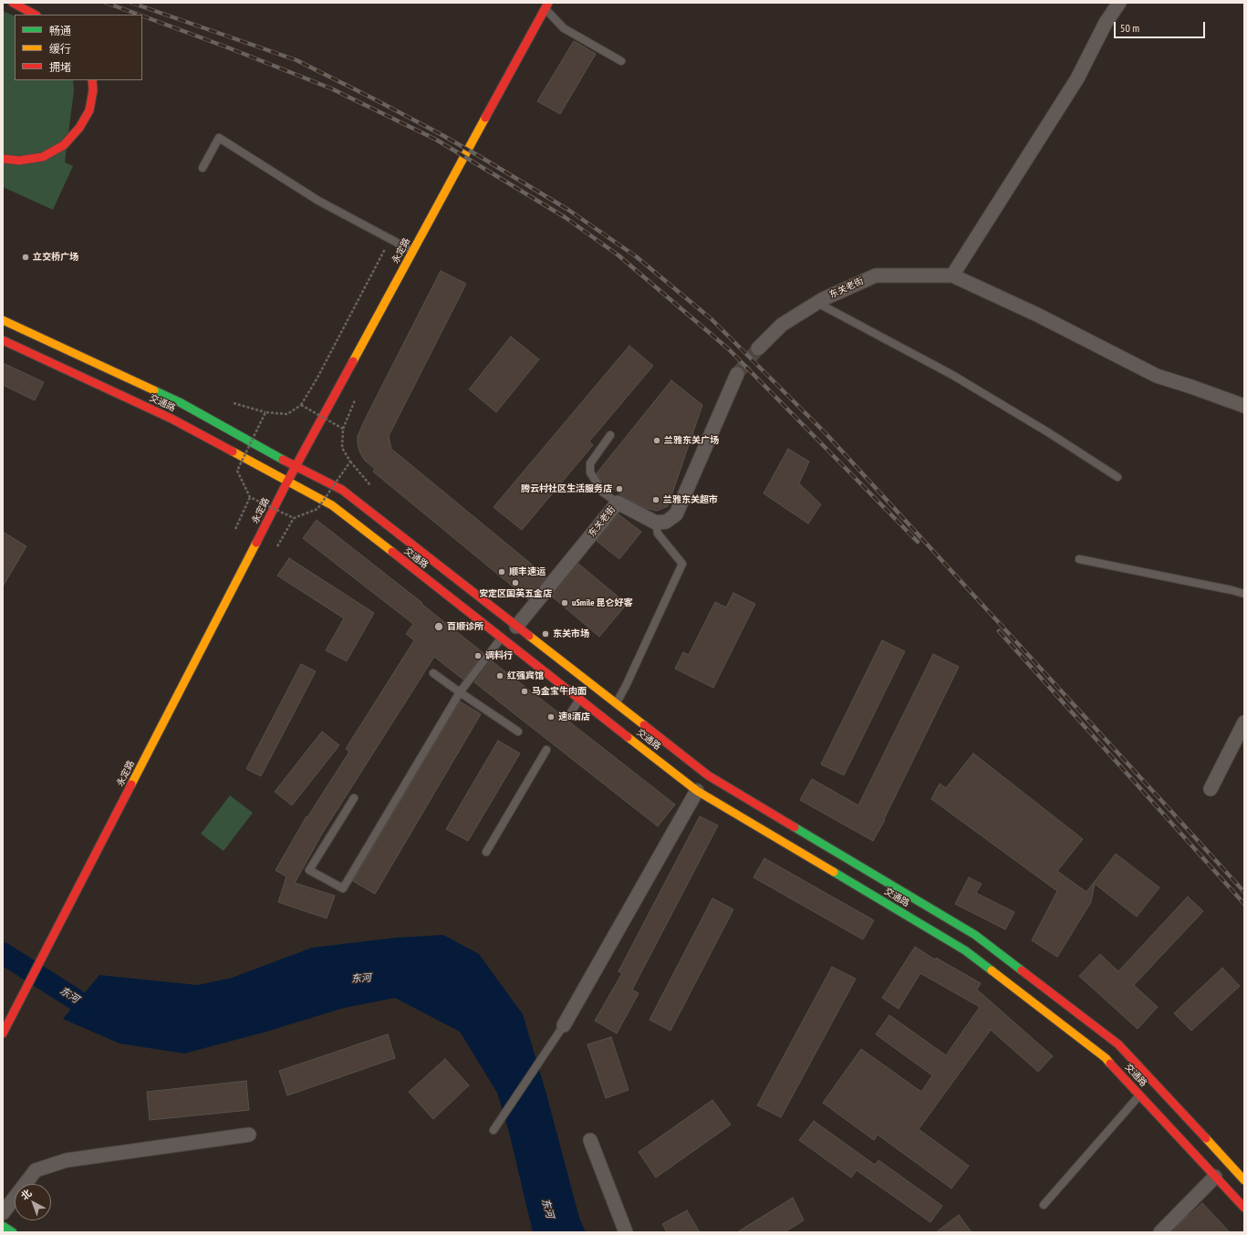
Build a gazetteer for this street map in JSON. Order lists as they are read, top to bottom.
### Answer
{
  "streets": {
    "main road": ["永定路", "交通路"],
    "street": ["东关老街"]
  },
  "crossings": [
    ["永定路", "交通路"],
    ["东关老街", "交通路"]
  ],
  "water": ["东河"],
  "places": [
    "立交桥广场",
    "兰雅东关广场",
    "腾云村社区生活服务店",
    "兰雅东关超市",
    "顺丰速运",
    "安定区国英五金店",
    "uSmile 昆仑好客",
    "百顺诊所",
    "东关市场",
    "调料行",
    "红强宾馆",
    "马金宝牛肉面",
    "速8酒店"
  ],
  "legend": ["畅通", "缓行", "拥堵"],
  "scale_bar": "50 m",
  "north": "top left"
}
